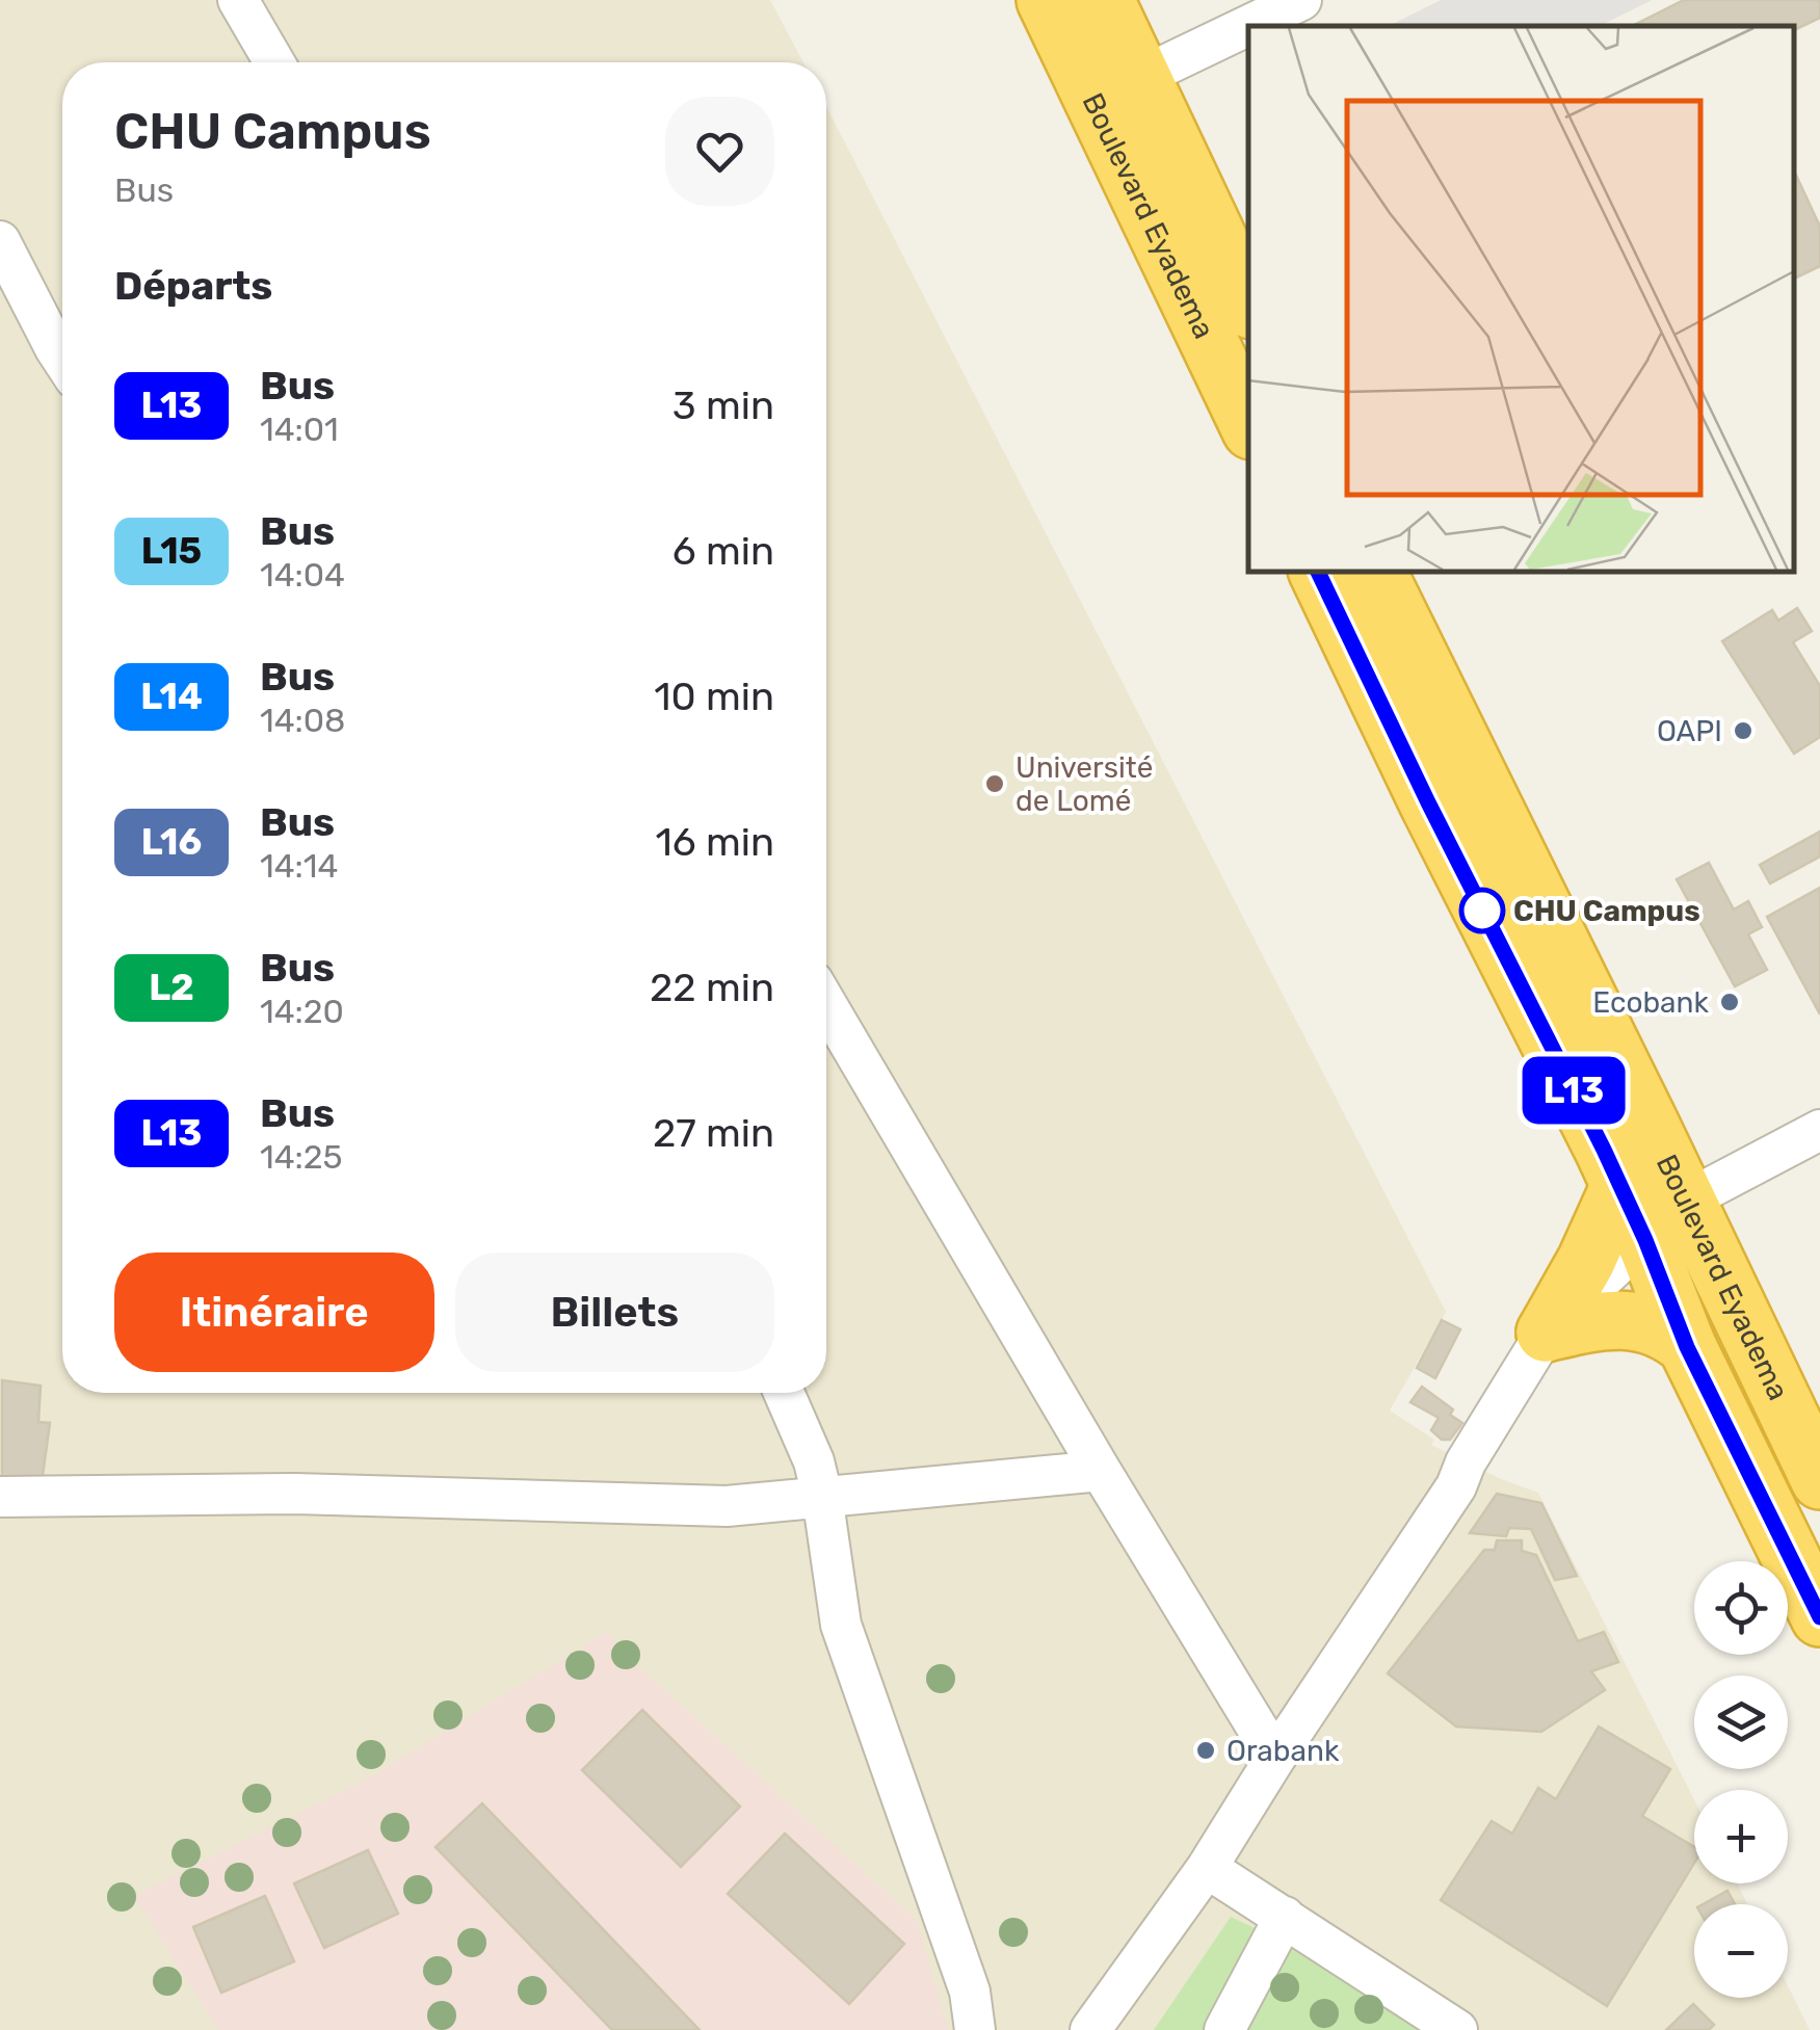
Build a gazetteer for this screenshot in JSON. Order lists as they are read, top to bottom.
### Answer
{
  "streets": {
    "highway": ["Boulevard Eyadema"]
  },
  "places": [
    "OAPI",
    "Université de Lomé",
    "CHU Campus",
    "Ecobank",
    "Orabank"
  ],
  "lines": ["bus line L13"],
  "page": {
    "on_map": "L13",
    "heading": [
      ["CHU Campus", "Bus"],
      "Départs"
    ],
    "list": [
      {
        "mark": "L13",
        "name": "Bus",
        "note": "14:01",
        "value": "3 min"
      },
      {
        "mark": "L15",
        "name": "Bus",
        "note": "14:04",
        "value": "6 min"
      },
      {
        "mark": "L14",
        "name": "Bus",
        "note": "14:08",
        "value": "10 min"
      },
      {
        "mark": "L16",
        "name": "Bus",
        "note": "14:14",
        "value": "16 min"
      },
      {
        "mark": "L2",
        "name": "Bus",
        "note": "14:20",
        "value": "22 min"
      },
      {
        "mark": "L13",
        "name": "Bus",
        "note": "14:25",
        "value": "27 min"
      }
    ],
    "buttons": ["Itinéraire", "Billets"],
    "map_buttons": ["+", "−"]
  }
}
